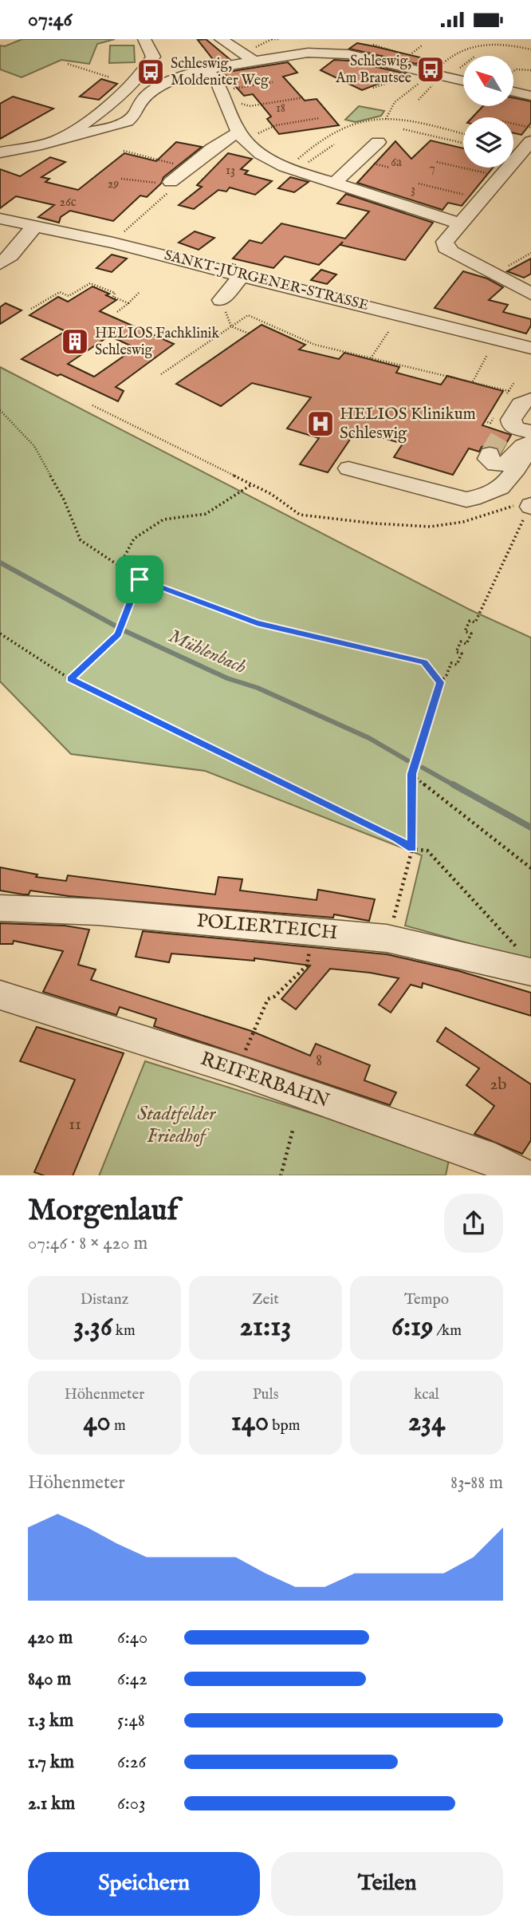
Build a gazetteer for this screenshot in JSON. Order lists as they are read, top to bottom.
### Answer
{
  "streets": {
    "street": ["SANKT-JÜRGENER-STRASSE", "POLIERTEICH", "REIFERBAHN"]
  },
  "water": ["Mühlenbach"],
  "parks": ["Stadtfelder Friedhof"],
  "places": {
    "bus stop": ["Schleswig, Am Brautsee", "Schleswig, Moldeniter Weg"],
    "building": ["HELIOS Fachklinik Schleswig"],
    "hospital": ["HELIOS Klinikum Schleswig"]
  },
  "house_numbers": [
    "18",
    "6a",
    "7",
    "13",
    "29",
    "3",
    "26c",
    "8",
    "2b",
    "11"
  ],
  "north": "top left",
  "page": {
    "status": "07:46",
    "heading": ["Morgenlauf", "07:46 · 8 × 420 m"],
    "stats": [
      ["Distanz", "3.36 km"],
      ["Zeit", "21:13"],
      ["Tempo", "6:19 /km"],
      ["Höhenmeter", "40 m"],
      ["Puls", "140 bpm"],
      ["kcal", "234"]
    ],
    "chart": ["Höhenmeter", "83–88 m"],
    "list": [
      {
        "name": "420 m",
        "note": "6:40"
      },
      {
        "name": "840 m",
        "note": "6:42"
      },
      {
        "name": "1.3 km",
        "note": "5:48"
      },
      {
        "name": "1.7 km",
        "note": "6:26"
      },
      {
        "name": "2.1 km",
        "note": "6:03"
      }
    ],
    "buttons": ["Speichern", "Teilen"]
  }
}
